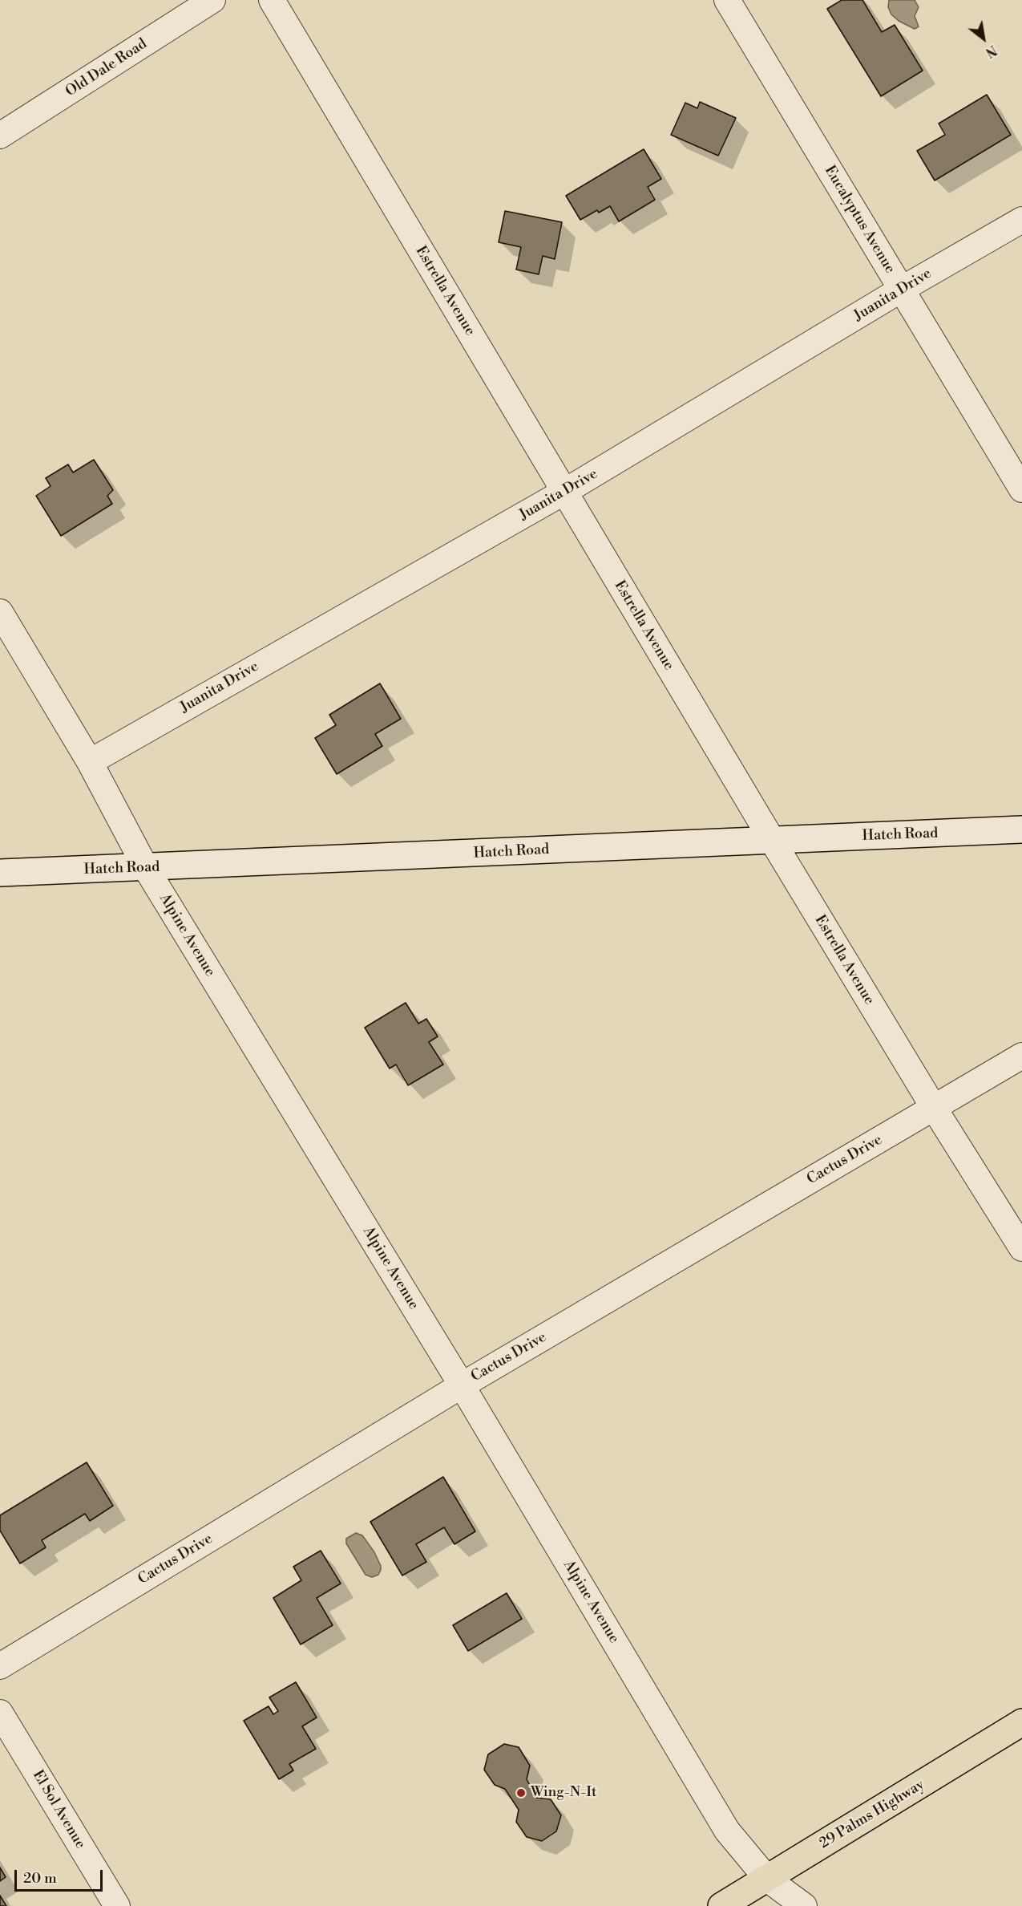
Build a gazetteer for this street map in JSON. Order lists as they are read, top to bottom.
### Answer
{
  "streets": {
    "main road": ["29 Palms Highway"],
    "street": [
      "Old Dale Road",
      "Eucalyptus Avenue",
      "Estrella Avenue",
      "Juanita Drive",
      "Hatch Road",
      "Alpine Avenue",
      "Cactus Drive",
      "El Sol Avenue"
    ]
  },
  "crossings": [
    ["Eucalyptus Avenue", "Juanita Drive"],
    ["Estrella Avenue", "Juanita Drive"],
    ["Estrella Avenue", "Hatch Road"],
    ["Estrella Avenue", "Cactus Drive"],
    ["Juanita Drive", "Alpine Avenue"],
    ["Hatch Road", "Alpine Avenue"],
    ["Alpine Avenue", "Cactus Drive"],
    ["Alpine Avenue", "29 Palms Highway"]
  ],
  "places": ["Wing-N-It"],
  "scale_bar": "20 m",
  "north": "bottom right"
}
